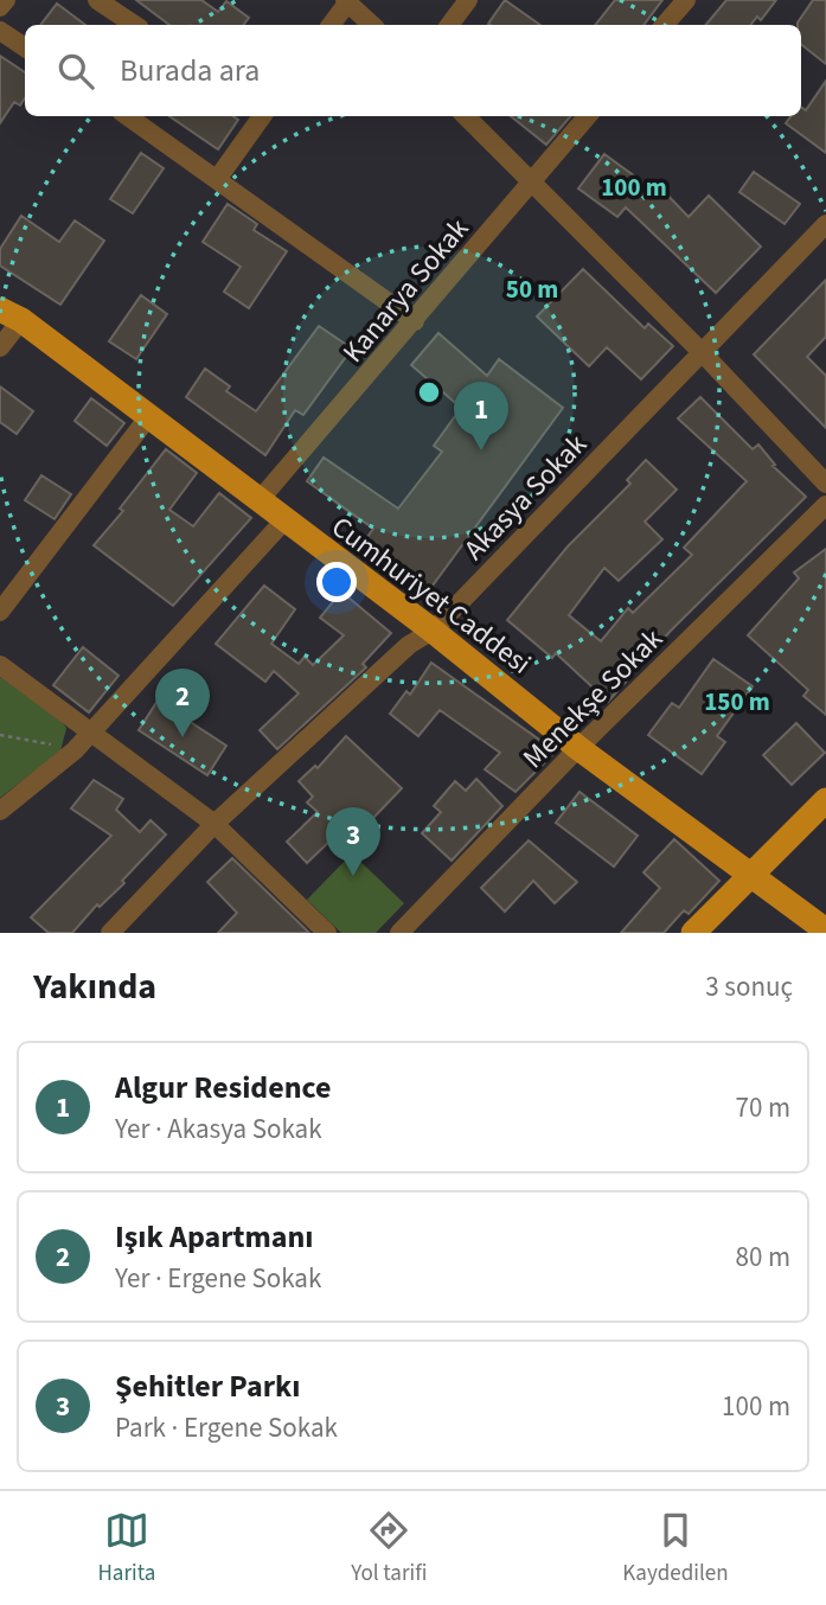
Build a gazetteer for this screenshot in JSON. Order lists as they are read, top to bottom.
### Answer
{
  "streets": {
    "main road": ["Cumhuriyet Caddesi"],
    "street": ["Kanarya Sokak", "Akasya Sokak", "Menekşe Sokak"]
  },
  "crossings": [
    ["Kanarya Sokak", "Cumhuriyet Caddesi"],
    ["Akasya Sokak", "Cumhuriyet Caddesi"],
    ["Cumhuriyet Caddesi", "Menekşe Sokak"]
  ],
  "page": {
    "search": "Burada ara",
    "pins": ["1", "2", "3"],
    "heading": ["Yakında", "3 sonuç"],
    "list": [
      {
        "mark": "1",
        "name": "Algur Residence",
        "note": "Yer · Akasya Sokak",
        "value": "70 m"
      },
      {
        "mark": "2",
        "name": "Işık Apartmanı",
        "note": "Yer · Ergene Sokak",
        "value": "80 m"
      },
      {
        "mark": "3",
        "name": "Şehitler Parkı",
        "note": "Park · Ergene Sokak",
        "value": "100 m"
      }
    ],
    "nav": ["Harita", "Yol tarifi", "Kaydedilen"]
  },
  "rings": ["100 m", "50 m", "150 m"]
}
